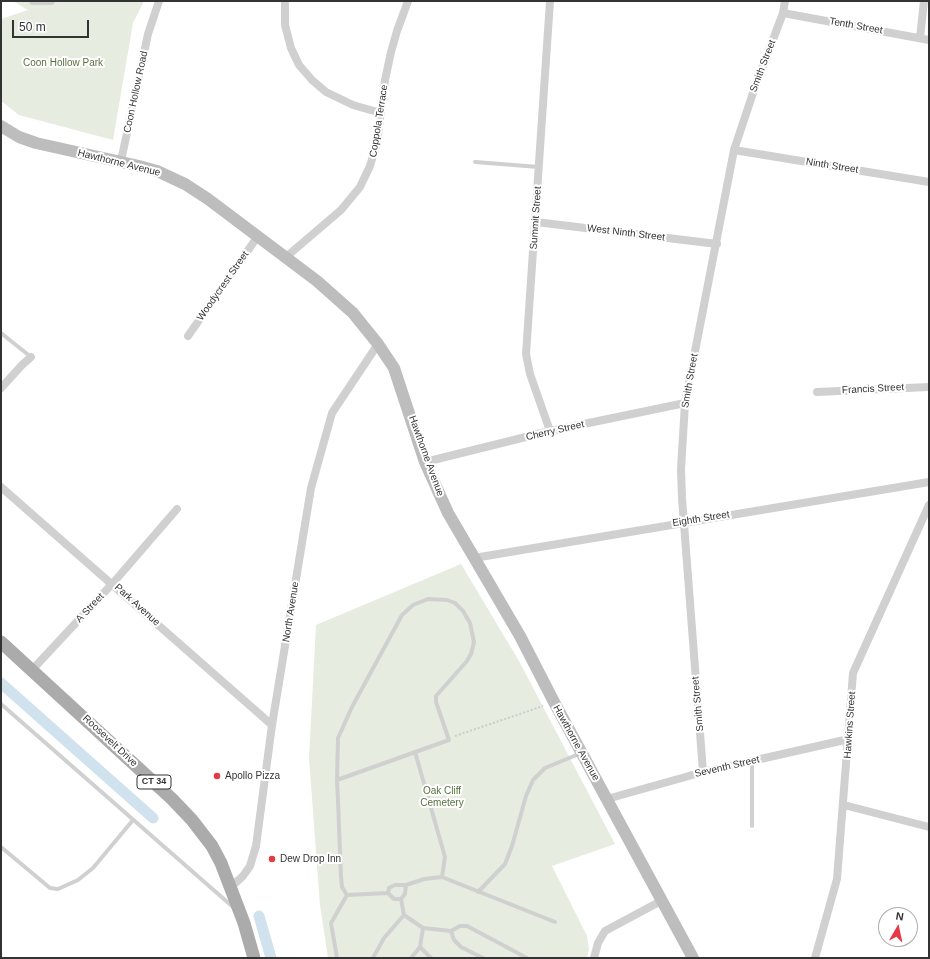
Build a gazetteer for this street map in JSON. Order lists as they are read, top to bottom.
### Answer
{
  "streets": {
    "main road": ["Roosevelt Drive", "CT 34"],
    "street": [
      "Tenth Street",
      "Smith Street",
      "Coon Hollow Road",
      "Coppola Terrace",
      "Hawthorne Avenue",
      "Ninth Street",
      "Summit Street",
      "West Ninth Street",
      "Woodycrest Street",
      "Francis Street",
      "Cherry Street",
      "Eighth Street",
      "Park Avenue",
      "A Street",
      "North Avenue",
      "Hawkins Street",
      "Seventh Street"
    ]
  },
  "crossings": [
    ["Tenth Street", "Smith Street"],
    ["Smith Street", "Ninth Street"],
    ["Smith Street", "West Ninth Street"],
    ["Smith Street", "Cherry Street"],
    ["Smith Street", "Eighth Street"],
    ["Smith Street", "Seventh Street"],
    ["Coon Hollow Road", "Hawthorne Avenue"],
    ["Coppola Terrace", "Hawthorne Avenue"],
    ["Hawthorne Avenue", "Woodycrest Street"],
    ["Hawthorne Avenue", "Cherry Street"],
    ["Hawthorne Avenue", "Eighth Street"],
    ["Hawthorne Avenue", "North Avenue"],
    ["Hawthorne Avenue", "Seventh Street"],
    ["Summit Street", "West Ninth Street"],
    ["Summit Street", "Cherry Street"],
    ["Park Avenue", "A Street"],
    ["Park Avenue", "North Avenue"],
    ["A Street", "Roosevelt Drive"],
    ["North Avenue", "Roosevelt Drive"],
    ["Hawkins Street", "Seventh Street"]
  ],
  "parks": ["Coon Hollow Park", "Oak Cliff Cemetery"],
  "places": ["Apollo Pizza", "Dew Drop Inn"],
  "scale_bar": "50 m",
  "north": "top"
}
